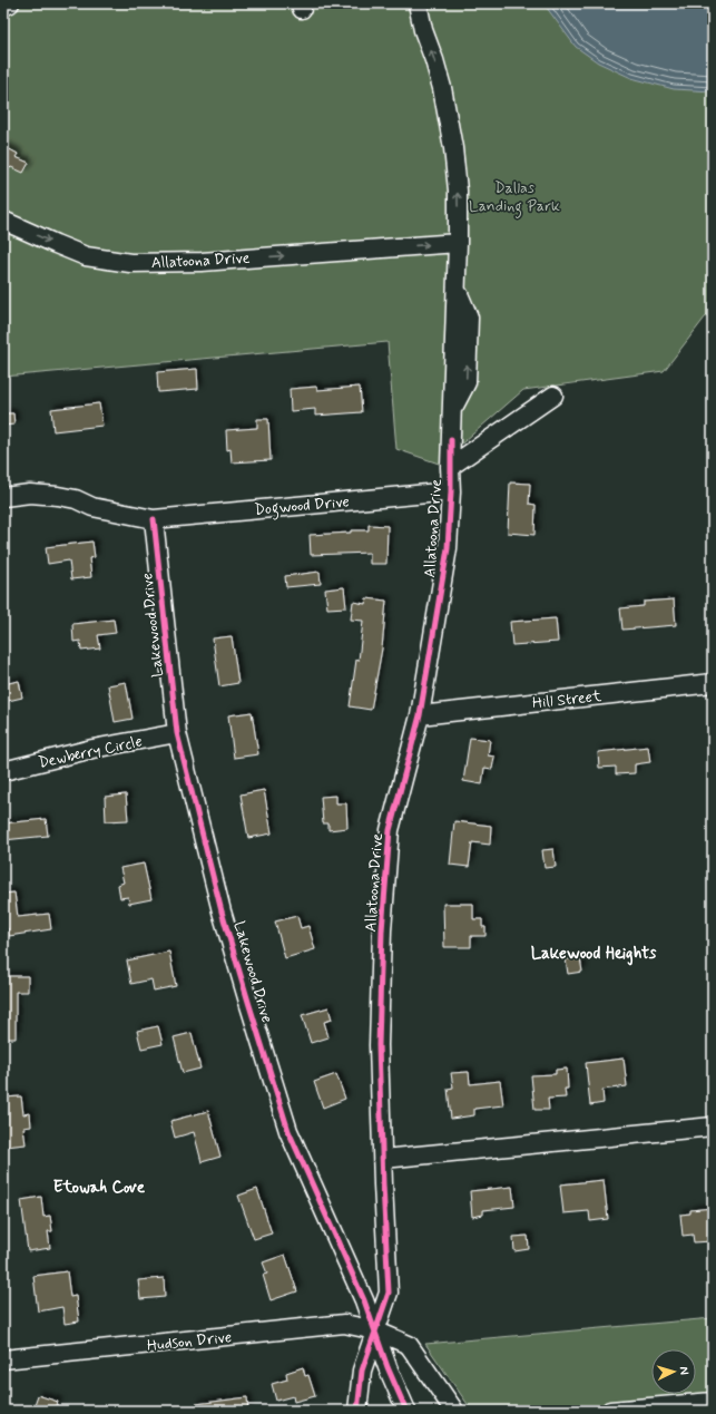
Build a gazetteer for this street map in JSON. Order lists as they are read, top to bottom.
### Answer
{
  "streets": {
    "street": [
      "Allatoona Drive",
      "Dogwood Drive",
      "Lakewood Drive",
      "Hill Street",
      "Dewberry Circle",
      "Hudson Drive"
    ]
  },
  "crossings": [
    ["Allatoona Drive", "Dogwood Drive"],
    ["Allatoona Drive", "Lakewood Drive"],
    ["Allatoona Drive", "Hill Street"],
    ["Allatoona Drive", "Hudson Drive"],
    ["Dogwood Drive", "Lakewood Drive"],
    ["Lakewood Drive", "Dewberry Circle"],
    ["Lakewood Drive", "Hudson Drive"]
  ],
  "districts": ["Lakewood Heights", "Etowah Cove"],
  "parks": ["Dallas Landing Park"],
  "north": "right"
}
